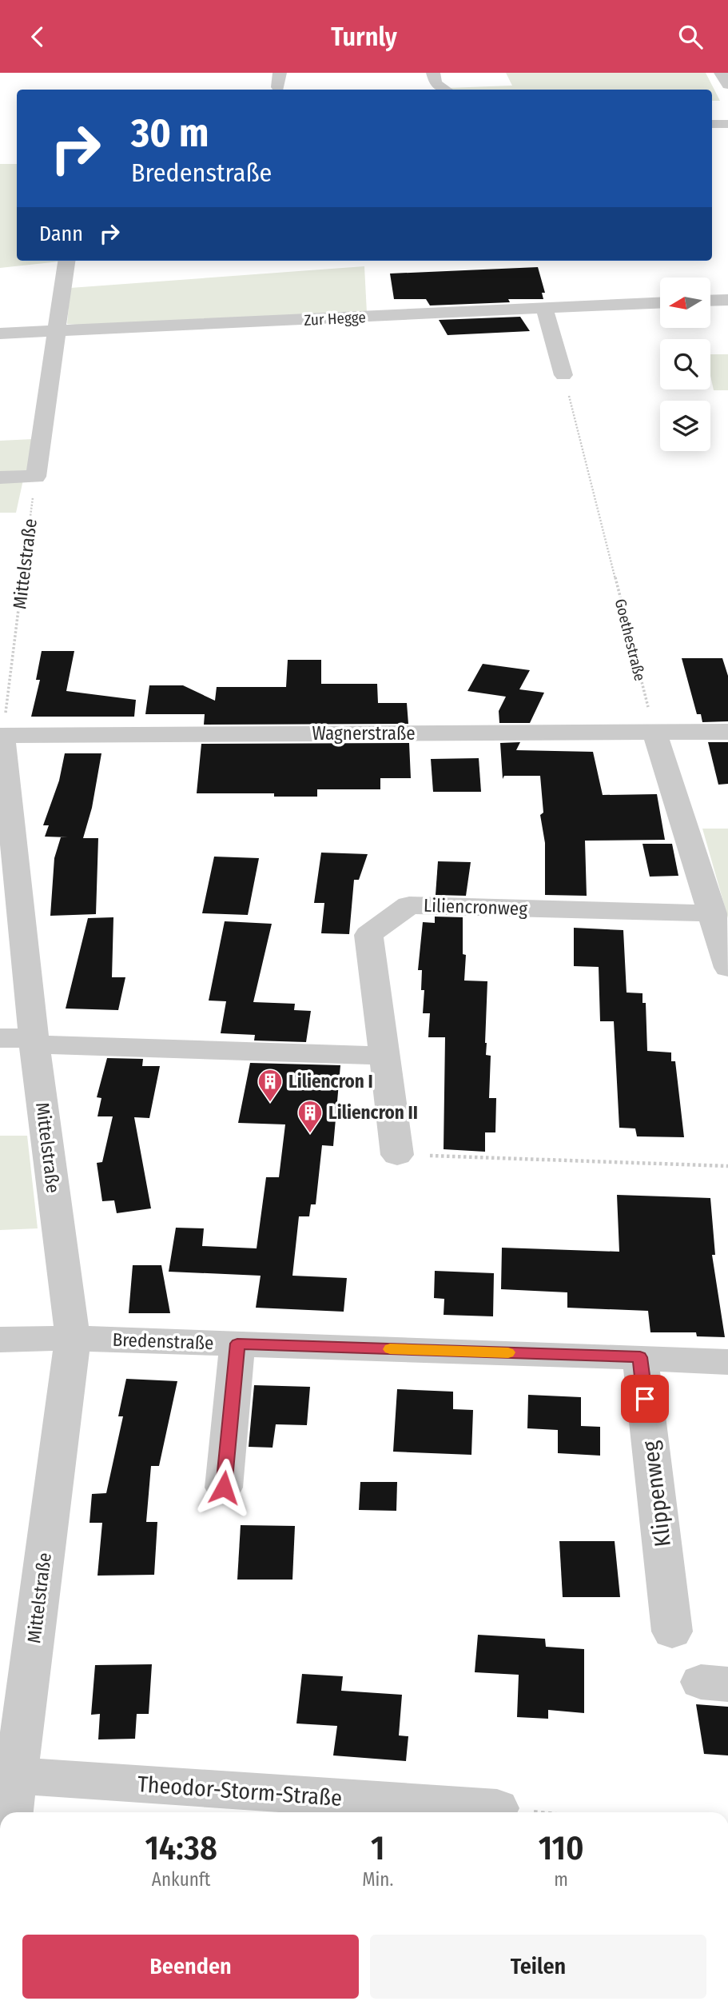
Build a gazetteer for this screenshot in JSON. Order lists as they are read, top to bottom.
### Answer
{
  "streets": {
    "street": [
      "Zur Hegge",
      "Mittelstraße",
      "Wagnerstraße",
      "Liliencronweg",
      "Bredenstraße",
      "Klippenweg",
      "Theodor-Storm-Straße"
    ],
    "path": ["Goethestraße"]
  },
  "crossings": [
    ["Mittelstraße", "Wagnerstraße"],
    ["Mittelstraße", "Bredenstraße"],
    ["Goethestraße", "Wagnerstraße"],
    ["Bredenstraße", "Klippenweg"]
  ],
  "places": {
    "building": ["Liliencron I", "Liliencron II"]
  },
  "north": "left",
  "page": {
    "header": "Turnly",
    "turn": ["30 m", "Bredenstraße"],
    "then": "Dann",
    "eta": [
      "14:38",
      "Ankunft",
      "1",
      "Min.",
      "110",
      "m"
    ],
    "buttons": ["Beenden", "Teilen"]
  }
}
